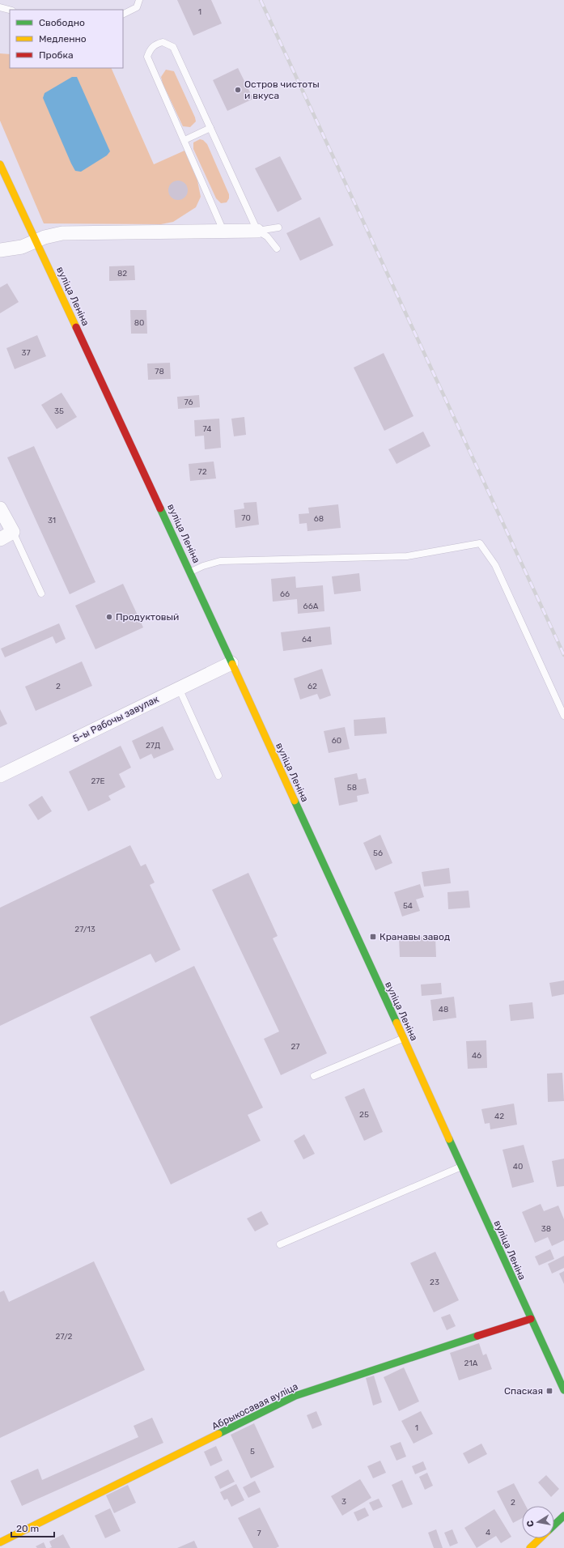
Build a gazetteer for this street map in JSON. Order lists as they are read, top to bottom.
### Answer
{
  "streets": {
    "main road": ["вуліца Леніна", "Абрыкосавая вуліца"],
    "street": ["5-ы Рабочы завулак"]
  },
  "crossings": [
    ["вуліца Леніна", "5-ы Рабочы завулак"],
    ["вуліца Леніна", "Абрыкосавая вуліца"]
  ],
  "places": {
    "other": ["Остров чистоты и вкуса", "Продуктовый"],
    "transit": ["Кранавы завод", "Спаская"]
  },
  "house_numbers": [
    "1",
    "82",
    "80",
    "37",
    "78",
    "76",
    "35",
    "74",
    "72",
    "70",
    "68",
    "31",
    "66",
    "66А",
    "64",
    "2",
    "62",
    "60",
    "27Д",
    "27Е",
    "58",
    "56",
    "54",
    "27/13",
    "48",
    "27",
    "46",
    "25",
    "42",
    "40",
    "38",
    "23",
    "27/2",
    "21А",
    "1",
    "5",
    "3",
    "2",
    "4",
    "7"
  ],
  "legend": ["Свободно", "Медленно", "Пробка"],
  "scale_bar": "20 m",
  "north": "left"
}
